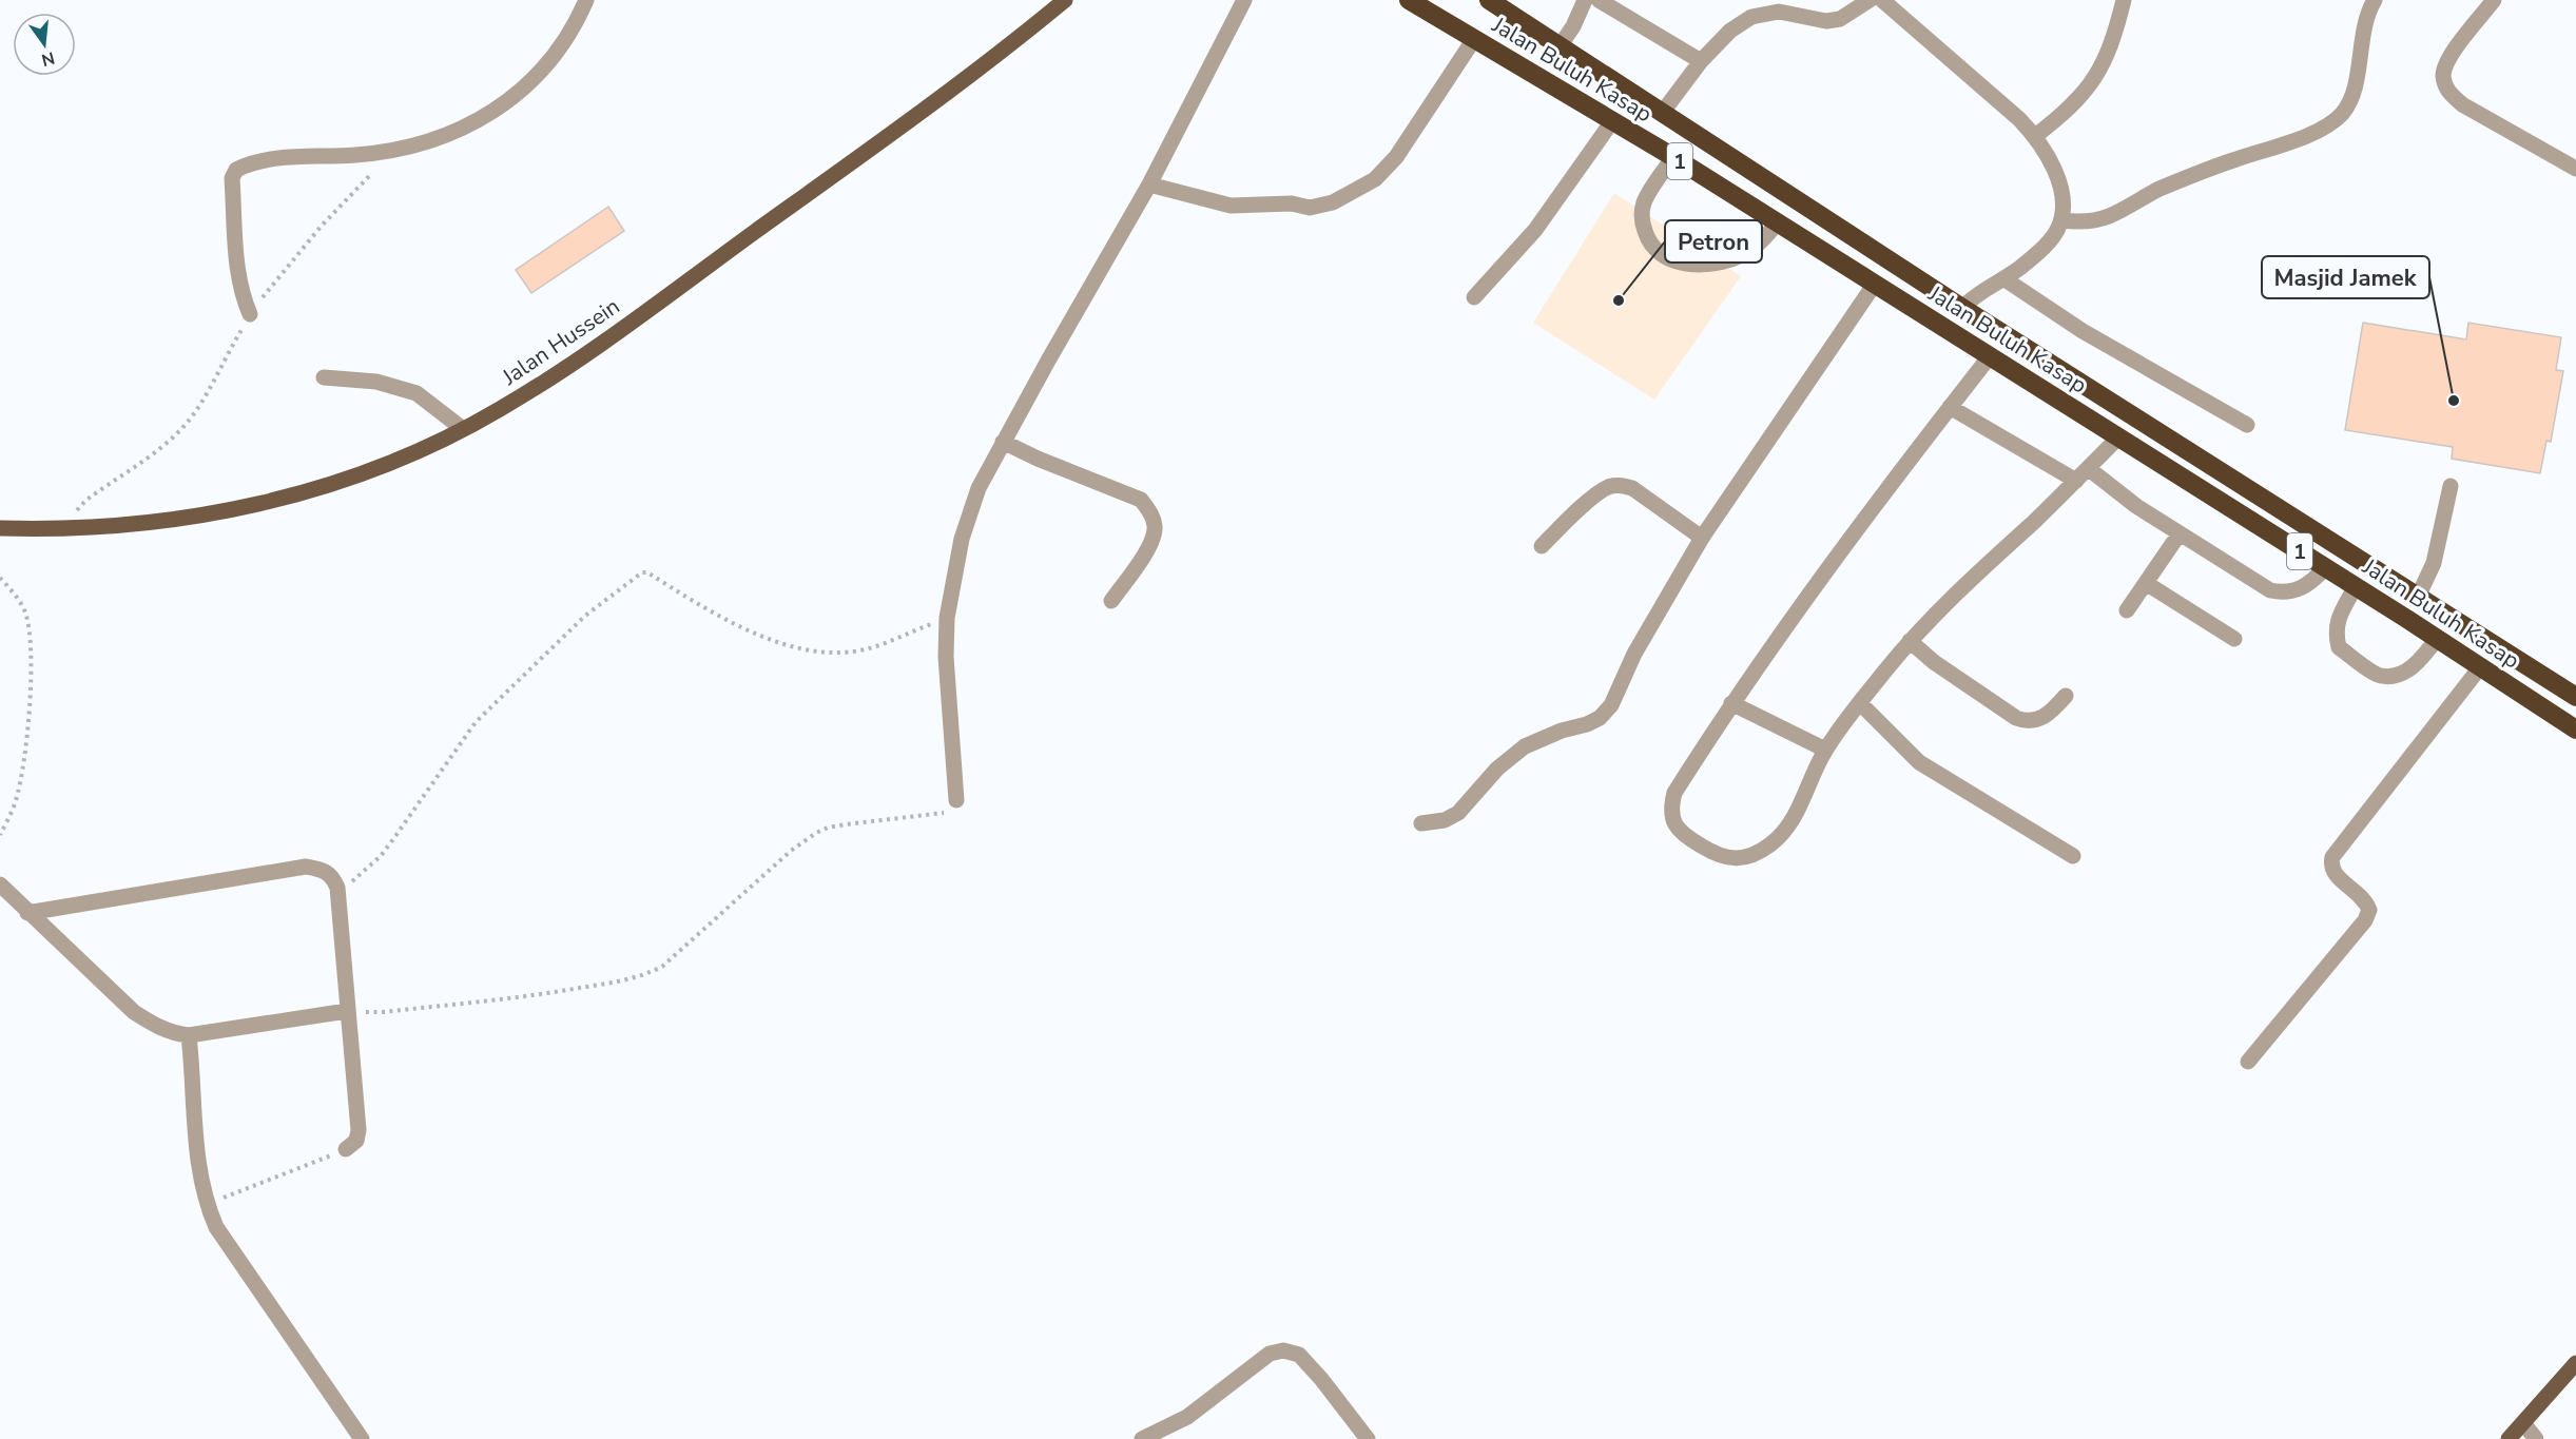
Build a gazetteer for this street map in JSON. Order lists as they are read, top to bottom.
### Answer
{
  "streets": {
    "highway": ["Jalan Buluh Kasap", "1"],
    "main road": ["Jalan Hussein"]
  },
  "places": ["Petron", "Masjid Jamek"],
  "north": "bottom"
}
